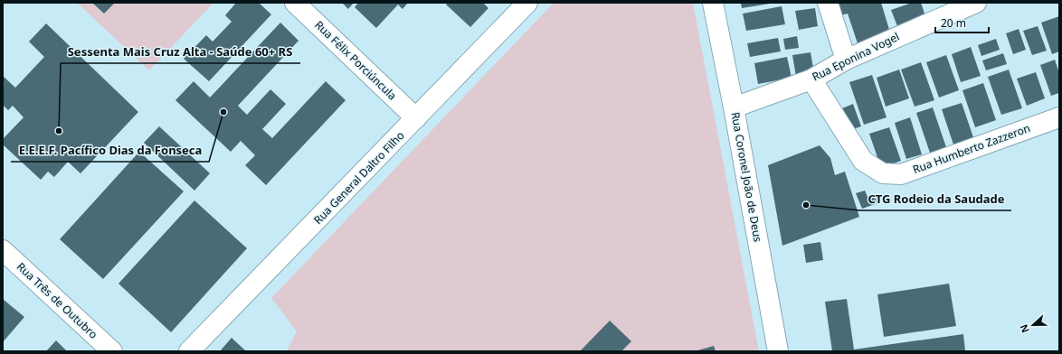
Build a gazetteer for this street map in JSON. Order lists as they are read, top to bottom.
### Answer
{
  "streets": {
    "street": [
      "Rua Eponina Vogel",
      "Rua Félix Porciúncula",
      "Rua Humberto Zazzeron",
      "Rua Coronel João de Deus",
      "Rua General Daltro Filho",
      "Rua Três de Outubro"
    ]
  },
  "crossings": [
    ["Rua Eponina Vogel", "Rua Humberto Zazzeron"],
    ["Rua Eponina Vogel", "Rua Coronel João de Deus"],
    ["Rua Félix Porciúncula", "Rua General Daltro Filho"]
  ],
  "places": ["E.E.E.F. Pacífico Dias da Fonseca", "Sessenta Mais Cruz Alta - Saúde 60+ RS", "CTG Rodeio da Saudade"],
  "scale_bar": "20 m",
  "north": "left"
}
